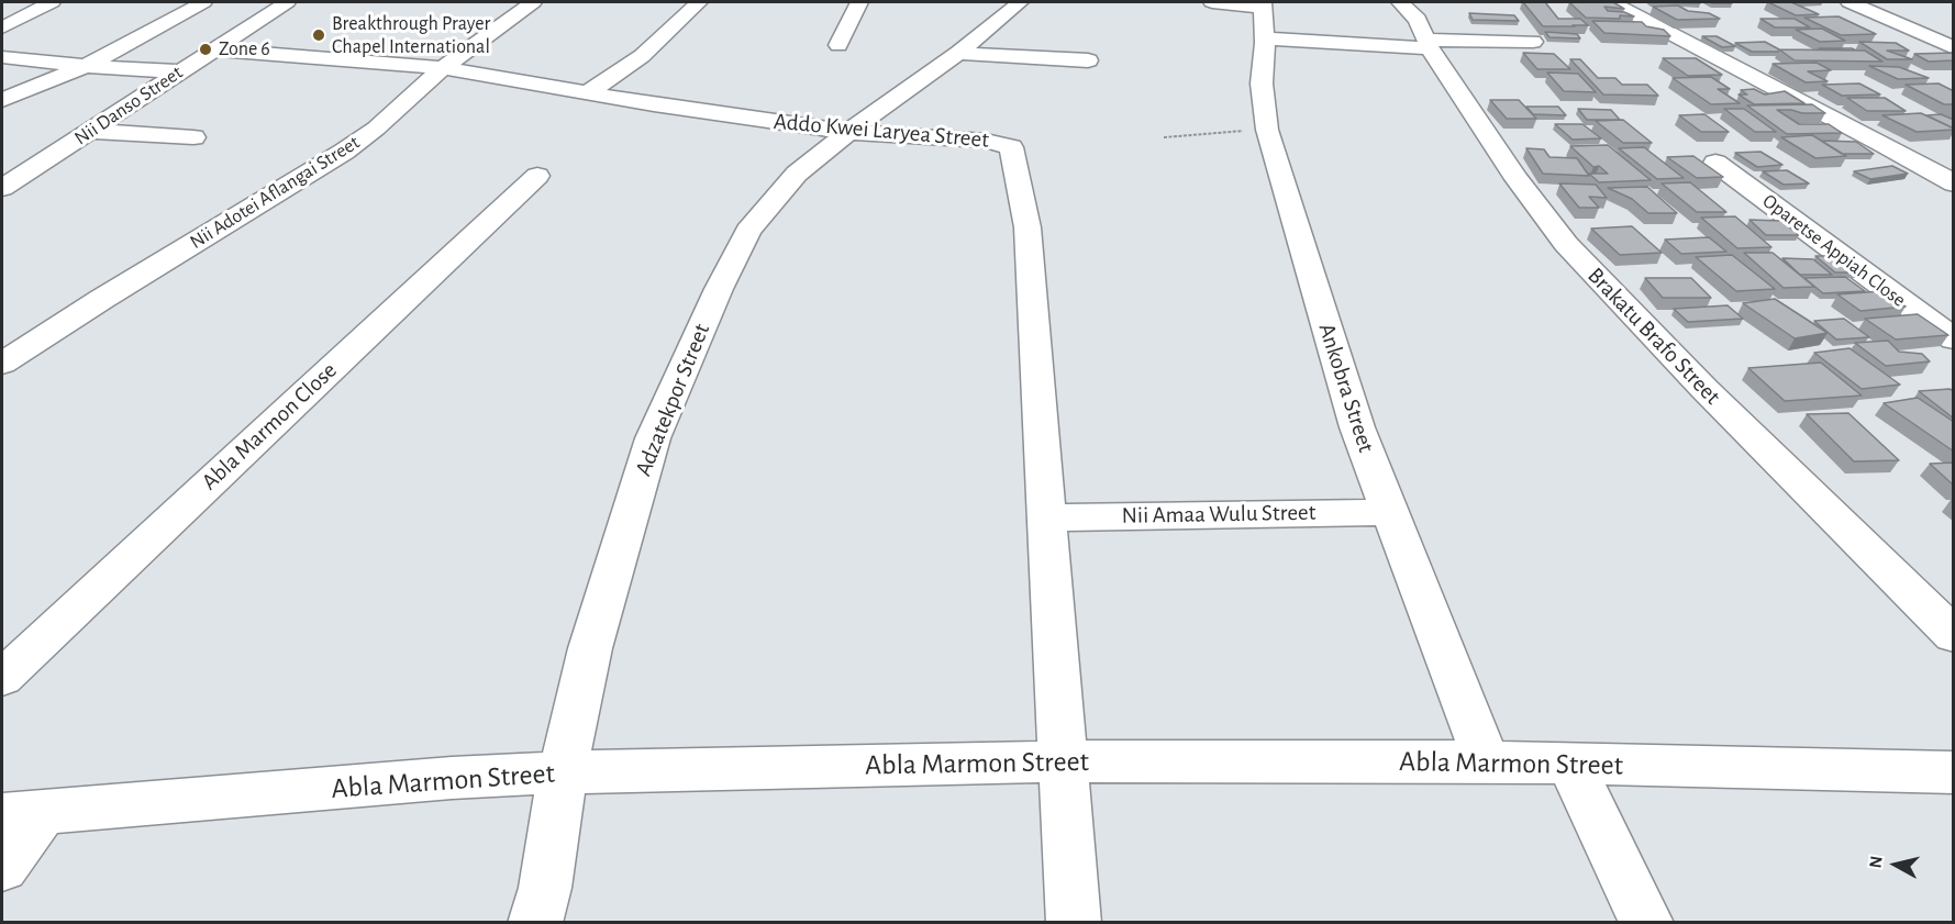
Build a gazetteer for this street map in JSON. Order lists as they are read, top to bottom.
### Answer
{
  "streets": {
    "street": [
      "Nii Danso Street",
      "Addo Kwei Laryea Street",
      "Nii Adotei Aflangai Street",
      "Oparetse Appiah Close",
      "Brakatu Brafo Street",
      "Ankobra Street",
      "Adzatekpor Street",
      "Abla Marmon Close",
      "Nii Amaa Wulu Street",
      "Abla Marmon Street"
    ]
  },
  "crossings": [
    ["Nii Danso Street", "Addo Kwei Laryea Street"],
    ["Addo Kwei Laryea Street", "Nii Adotei Aflangai Street"],
    ["Addo Kwei Laryea Street", "Adzatekpor Street"],
    ["Addo Kwei Laryea Street", "Nii Amaa Wulu Street"],
    ["Addo Kwei Laryea Street", "Abla Marmon Street"],
    ["Ankobra Street", "Nii Amaa Wulu Street"],
    ["Ankobra Street", "Abla Marmon Street"],
    ["Adzatekpor Street", "Abla Marmon Street"]
  ],
  "places": ["Breakthrough Prayer Chapel International", "Zone 6"],
  "north": "left"
}
